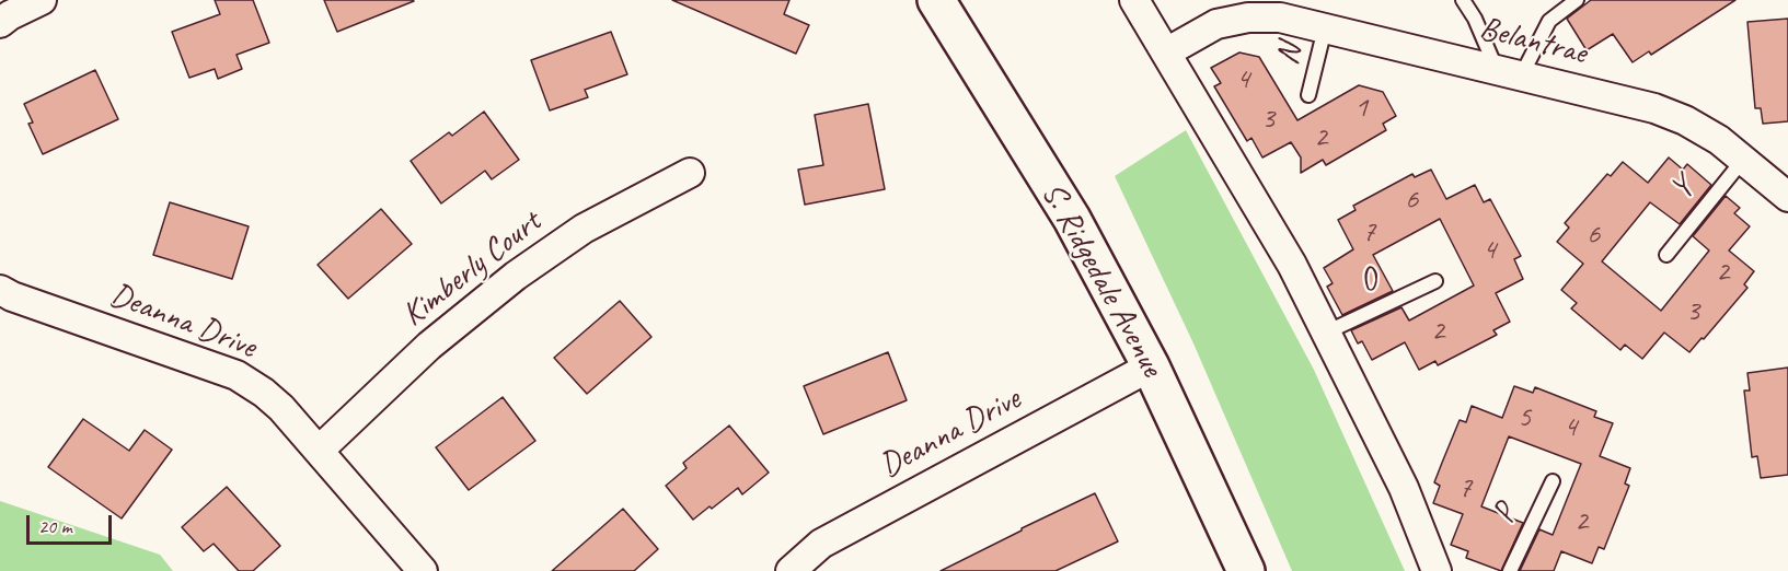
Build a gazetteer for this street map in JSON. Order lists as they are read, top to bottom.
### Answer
{
  "streets": {
    "main road": ["S. Ridgedale Avenue"],
    "street": ["Belantrae", "Kimberly Court", "Deanna Drive"],
    "lane": [
      "N",
      "Y",
      "O",
      "P"
    ]
  },
  "crossings": [
    ["Belantrae", "N"],
    ["Belantrae", "Y"],
    ["Kimberly Court", "Deanna Drive"],
    ["S. Ridgedale Avenue", "Deanna Drive"]
  ],
  "house_numbers": [
    "4",
    "1",
    "3",
    "2",
    "6",
    "7",
    "6",
    "4",
    "2",
    "3",
    "2",
    "5",
    "4",
    "7",
    "2"
  ],
  "scale_bar": "20 m"
}
